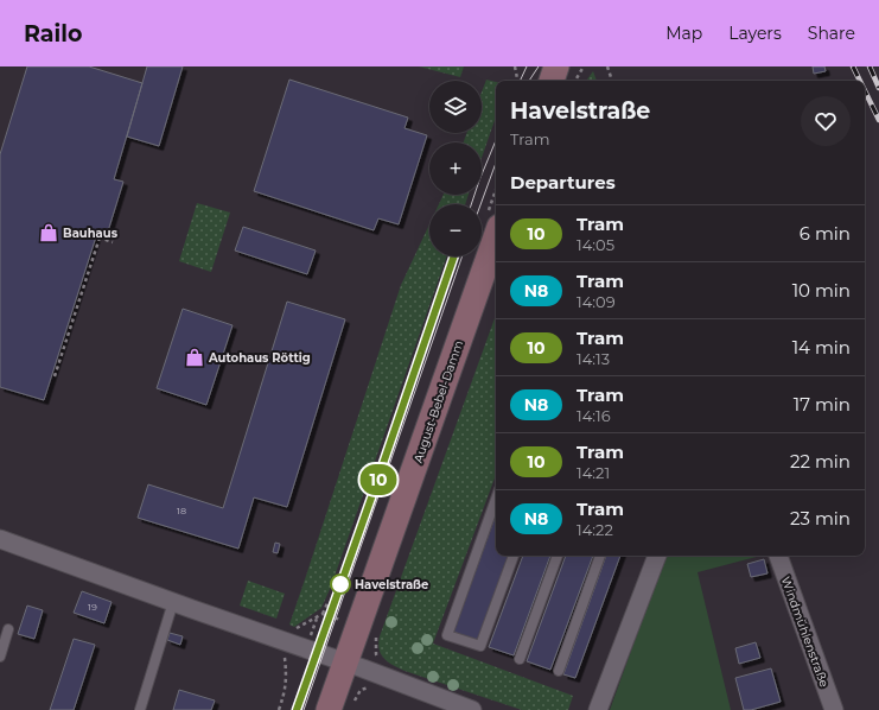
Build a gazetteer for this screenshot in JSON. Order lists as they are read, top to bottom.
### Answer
{
  "streets": {
    "main road": ["August-Bebel-Damm"],
    "street": ["Windmühlenstraße"]
  },
  "places": {
    "shop": ["Bauhaus", "Autohaus Röttig"],
    "other": ["Havelstraße"]
  },
  "lines": ["tram line 10"],
  "house_numbers": ["18", "19"],
  "page": {
    "header": "Railo",
    "nav": ["Map", "Layers", "Share"],
    "on_map": "10",
    "map_buttons": ["+", "−"],
    "heading": [
      ["Havelstraße", "Tram"],
      "Departures"
    ],
    "list": [
      {
        "mark": "10",
        "name": "Tram",
        "note": "14:05",
        "value": "6 min"
      },
      {
        "mark": "N8",
        "name": "Tram",
        "note": "14:09",
        "value": "10 min"
      },
      {
        "mark": "10",
        "name": "Tram",
        "note": "14:13",
        "value": "14 min"
      },
      {
        "mark": "N8",
        "name": "Tram",
        "note": "14:16",
        "value": "17 min"
      },
      {
        "mark": "10",
        "name": "Tram",
        "note": "14:21",
        "value": "22 min"
      },
      {
        "mark": "N8",
        "name": "Tram",
        "note": "14:22",
        "value": "23 min"
      }
    ]
  }
}
